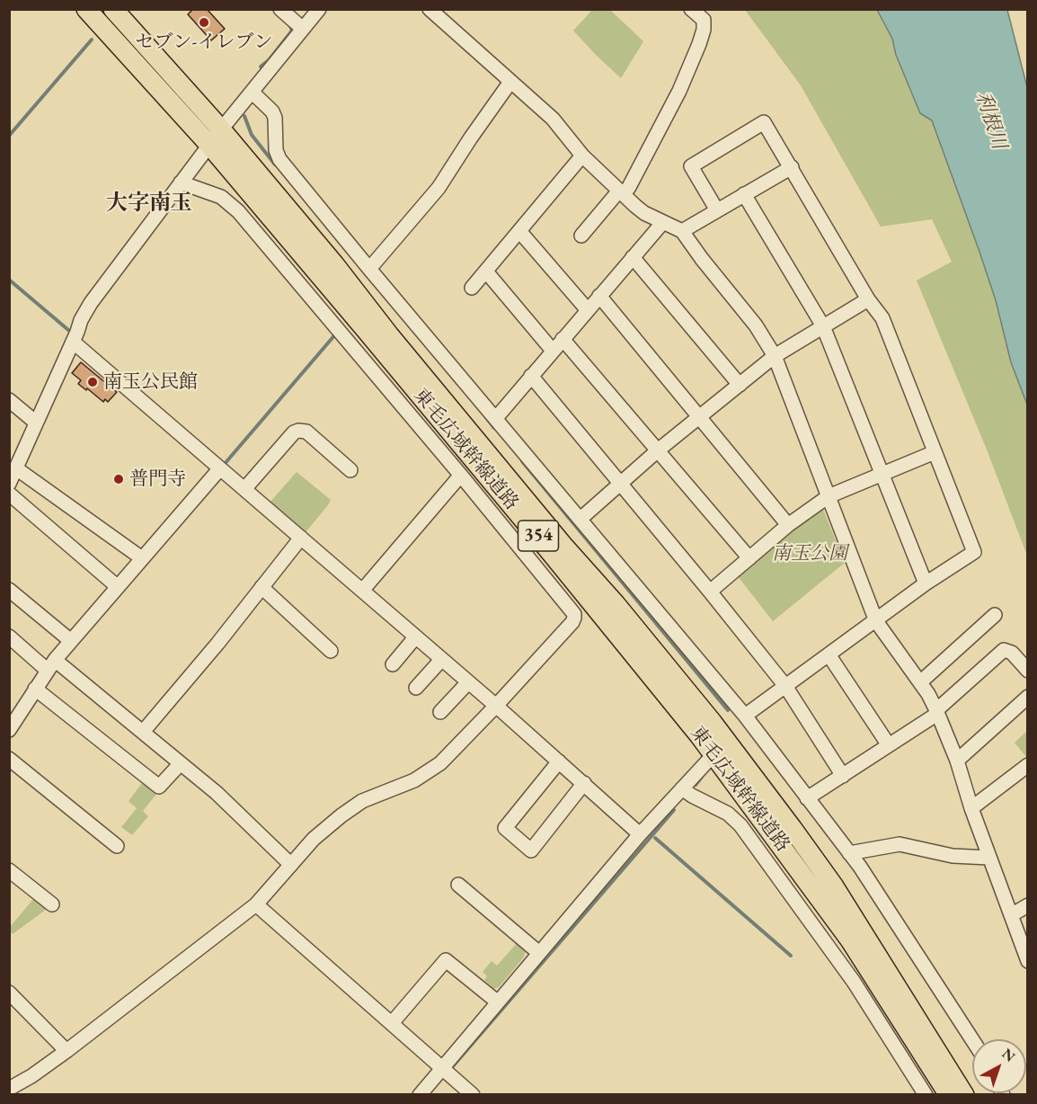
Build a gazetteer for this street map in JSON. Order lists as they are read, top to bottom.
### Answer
{
  "streets": {
    "highway": ["東毛広域幹線道路", "354"]
  },
  "districts": ["大字南玉"],
  "water": ["利根川"],
  "parks": ["南玉公園"],
  "places": ["セブン-イレブン", "南玉公民館", "普門寺"],
  "north": "top right"
}
